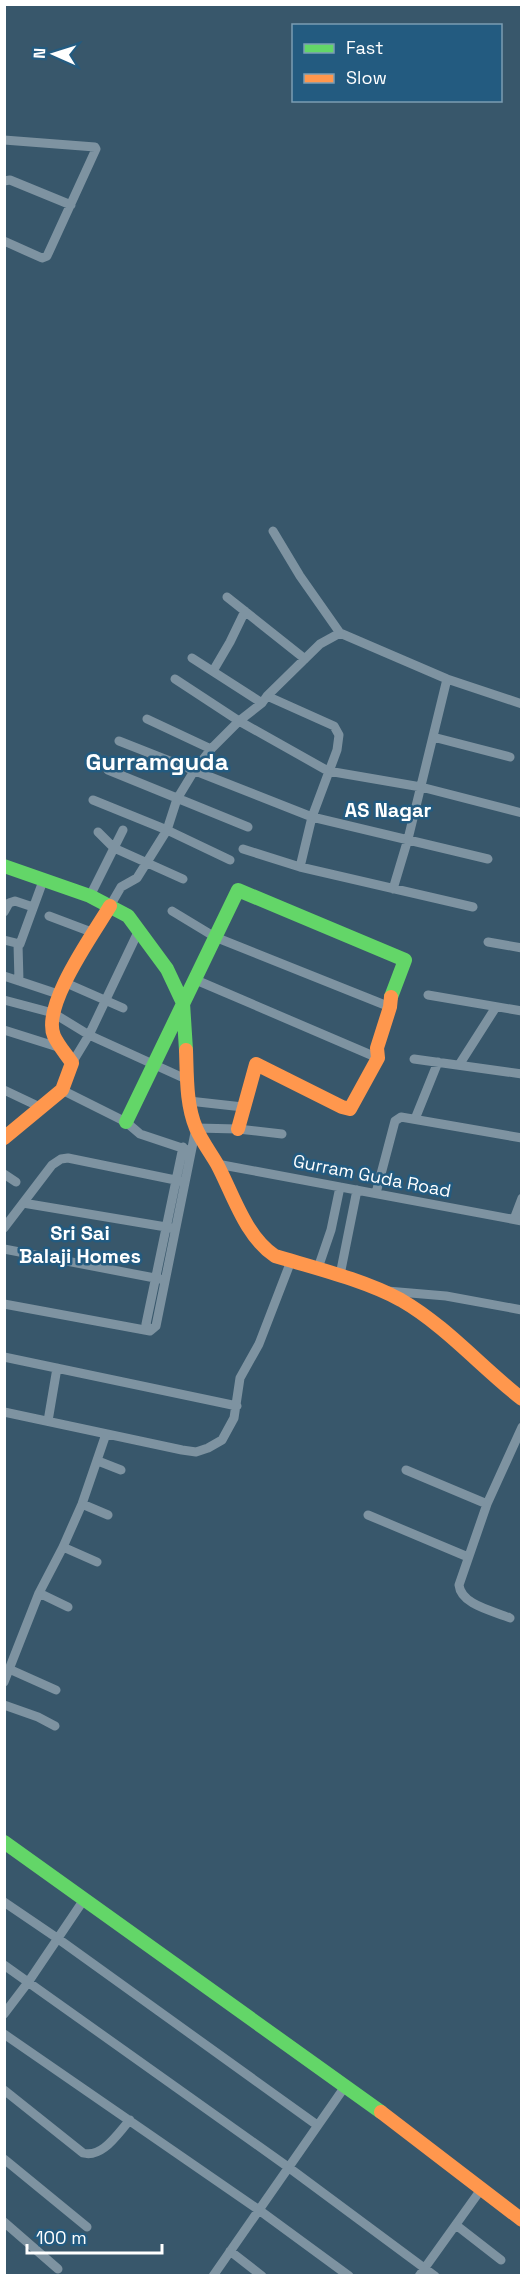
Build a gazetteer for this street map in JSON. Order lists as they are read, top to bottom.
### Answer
{
  "streets": {
    "street": ["Gurram Guda Road"]
  },
  "districts": ["Gurramguda", "AS Nagar", "Sri Sai Balaji Homes"],
  "legend": ["Fast", "Slow"],
  "scale_bar": "100 m",
  "north": "left"
}
